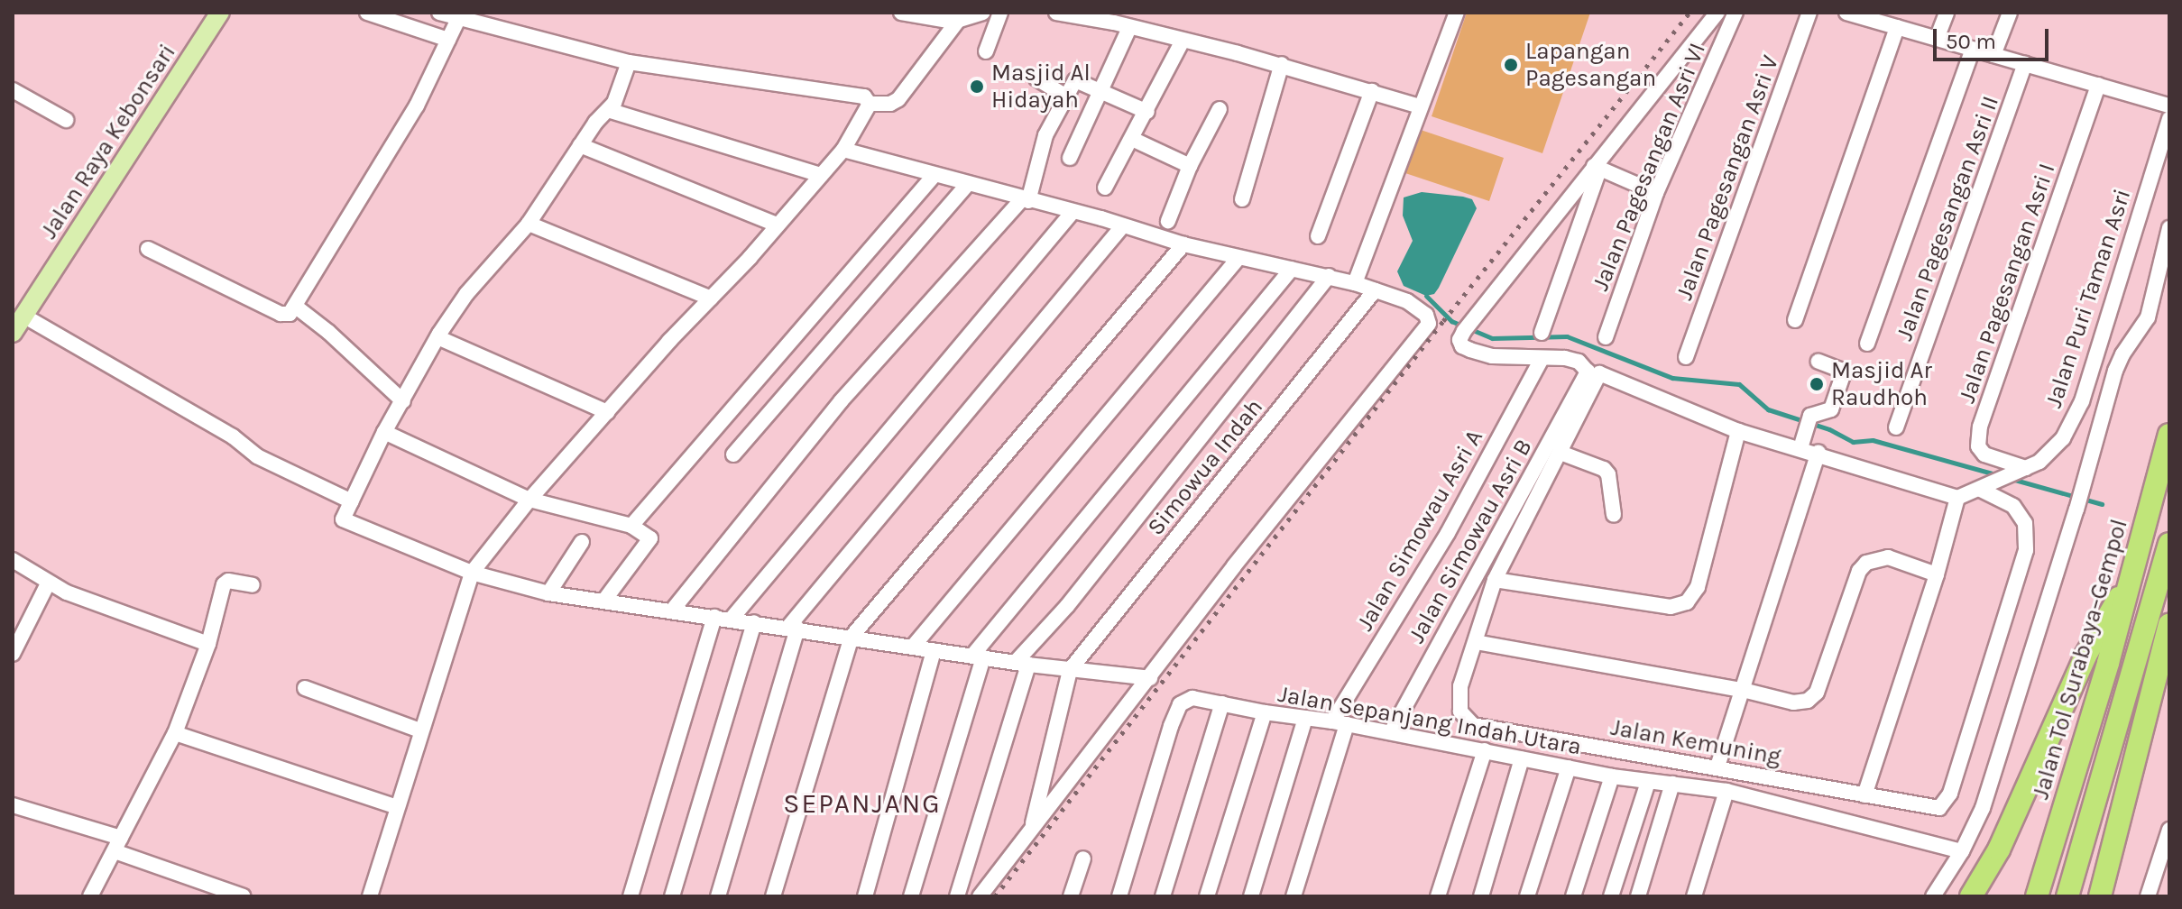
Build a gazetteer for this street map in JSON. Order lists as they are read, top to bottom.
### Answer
{
  "streets": {
    "highway": ["Jalan Tol Surabaya–Gempol"],
    "main road": ["Jalan Raya Kebonsari"],
    "street": [
      "Jalan Pagesangan Asri VI",
      "Jalan Pagesangan Asri V",
      "Jalan Pagesangan Asri II",
      "Jalan Pagesangan Asri I",
      "Jalan Puri Taman Asri",
      "Simowua Indah",
      "Jalan Simowau Asri A",
      "Jalan Simowau Asri B",
      "Jalan Sepanjang Indah Utara",
      "Jalan Kemuning"
    ]
  },
  "crossings": [
    ["Jalan Pagesangan Asri I", "Jalan Puri Taman Asri"],
    ["Jalan Puri Taman Asri", "Jalan Kemuning"],
    ["Jalan Simowau Asri A", "Jalan Sepanjang Indah Utara"],
    ["Jalan Simowau Asri B", "Jalan Sepanjang Indah Utara"],
    ["Jalan Simowau Asri B", "Jalan Kemuning"]
  ],
  "districts": ["SEPANJANG"],
  "places": ["Lapangan Pagesangan", "Masjid Al Hidayah", "Masjid Ar Raudhoh"],
  "scale_bar": "50 m"
}
